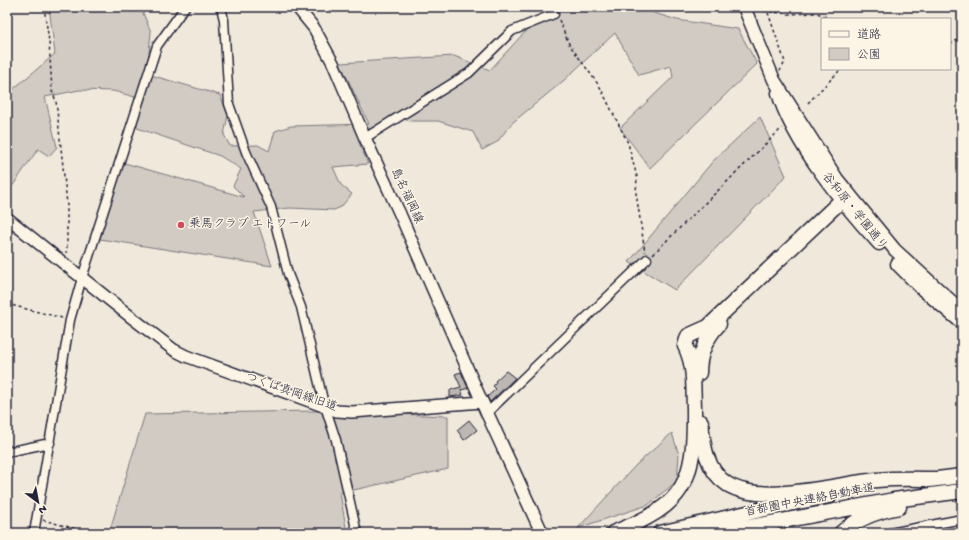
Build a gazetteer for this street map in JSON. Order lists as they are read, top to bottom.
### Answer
{
  "streets": {
    "highway": ["首都圏中央連絡自動車道"],
    "main road": ["谷和原・学園通り"],
    "street": ["島名福岡線", "つくば真岡線旧道"]
  },
  "crossings": [
    ["島名福岡線", "つくば真岡線旧道"]
  ],
  "places": ["乗馬クラブ エトワール"],
  "legend": ["道路", "公園"],
  "north": "bottom right"
}
